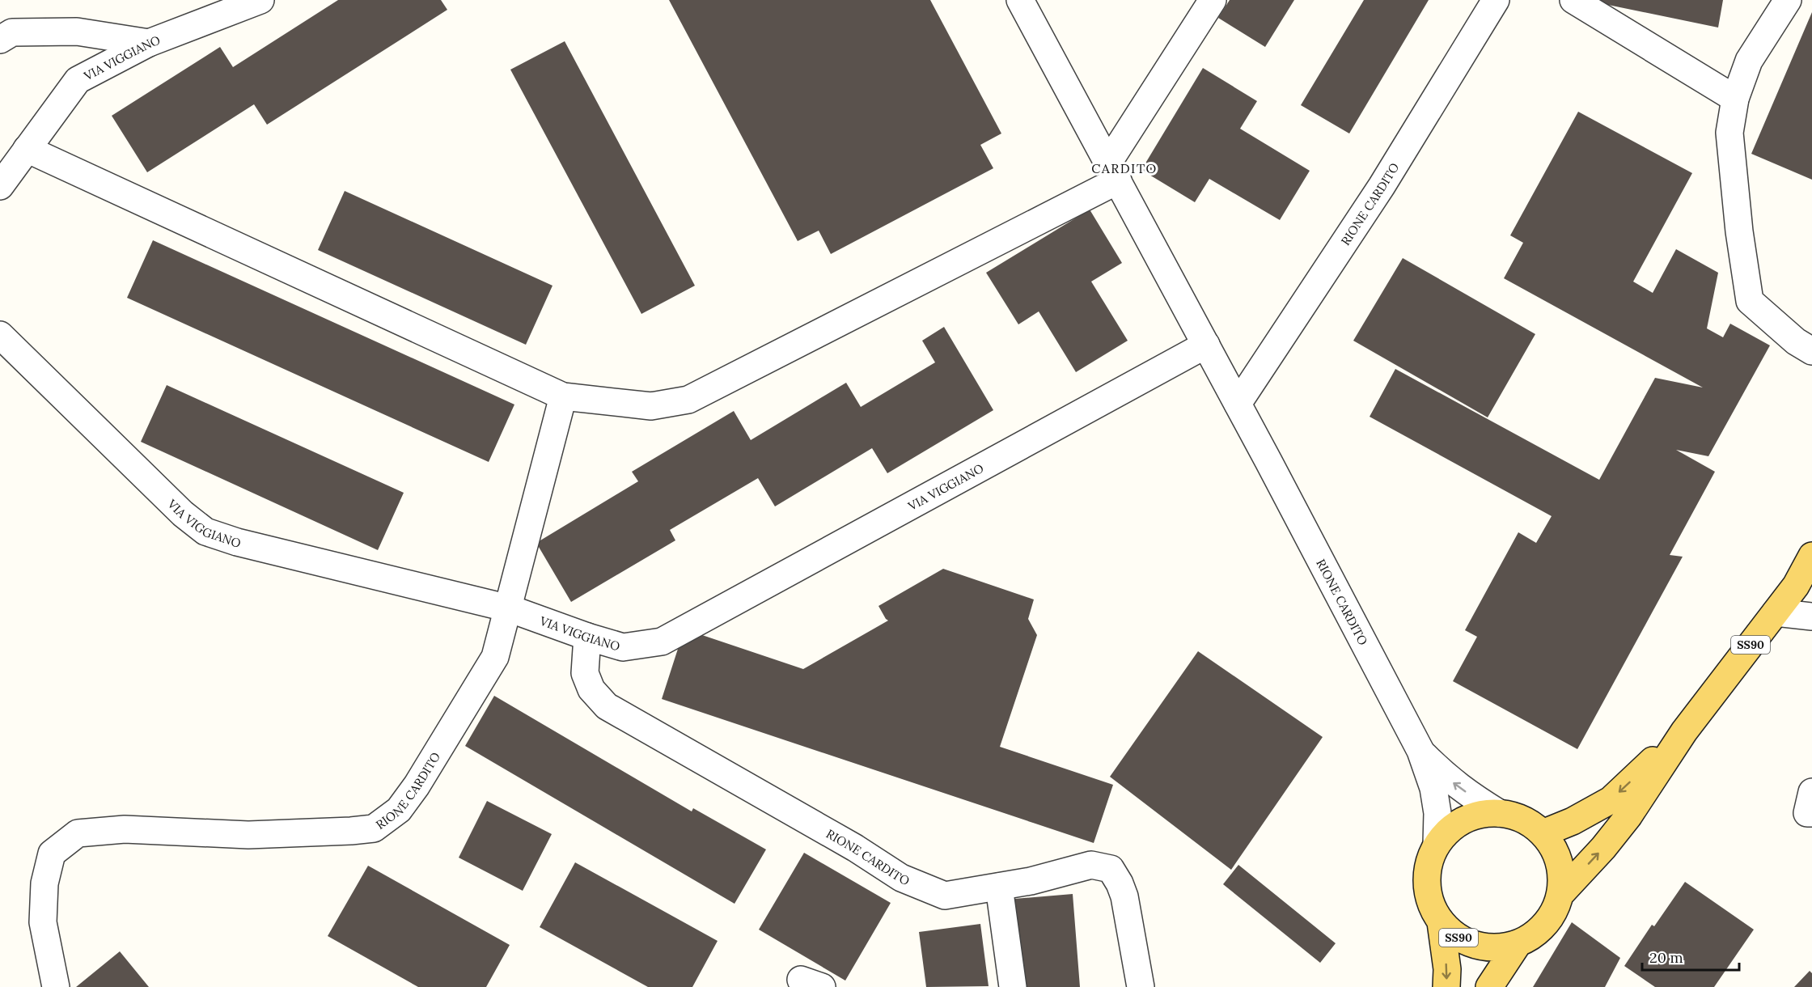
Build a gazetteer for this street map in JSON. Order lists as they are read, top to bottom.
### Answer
{
  "streets": {
    "main road": ["SS90"],
    "street": ["VIA VIGGIANO", "RIONE CARDITO"]
  },
  "crossings": [
    ["VIA VIGGIANO", "RIONE CARDITO"],
    ["RIONE CARDITO", "SS90"]
  ],
  "districts": ["CARDITO"],
  "scale_bar": "20 m"
}
